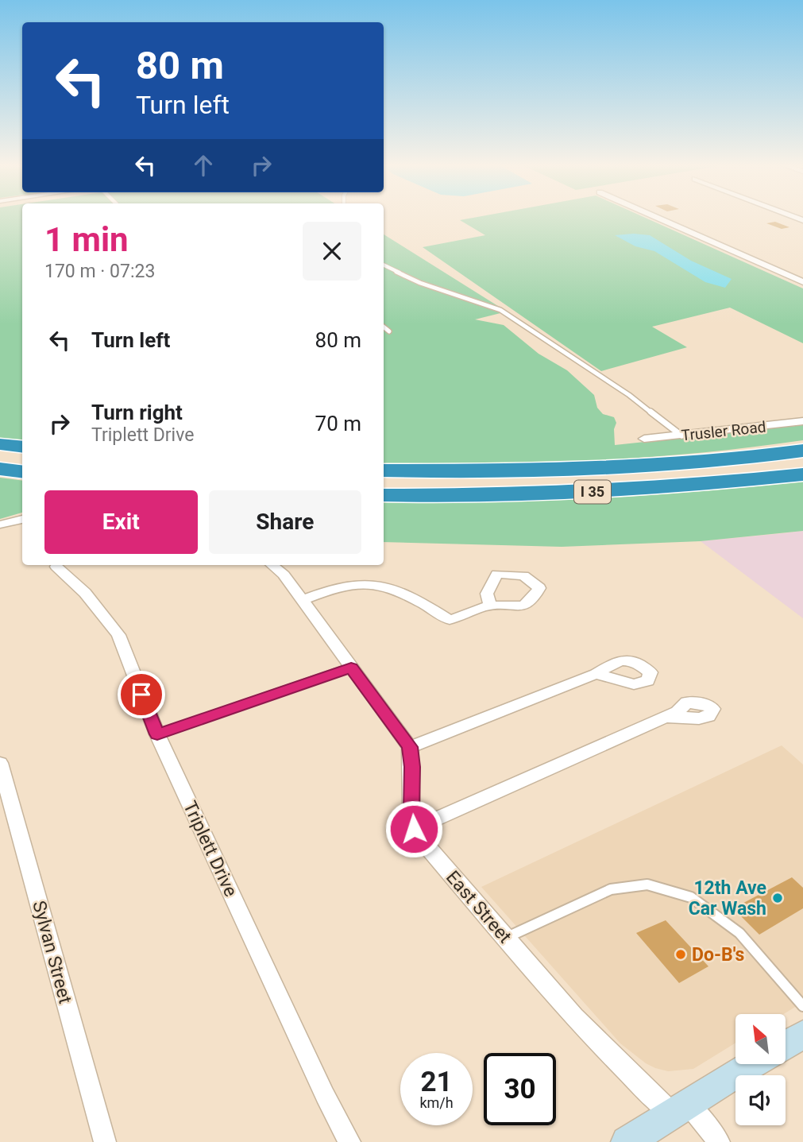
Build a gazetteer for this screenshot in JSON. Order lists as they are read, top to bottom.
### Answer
{
  "streets": {
    "highway": ["I 35"],
    "street": [
      "Trusler Road",
      "Triplett Drive",
      "East Street",
      "Sylvan Street"
    ]
  },
  "places": ["12th Ave Car Wash", "Do-B's"],
  "north": "top left",
  "page": {
    "turn": ["80 m", "Turn left"],
    "heading": ["1 min", "170 m · 07:23"],
    "list": [
      {
        "name": "Turn left",
        "value": "80 m"
      },
      {
        "name": "Turn right",
        "note": "Triplett Drive",
        "value": "70 m"
      }
    ],
    "buttons": ["Exit", "Share"],
    "speed": "21 km/h",
    "limit": "30"
  }
}
